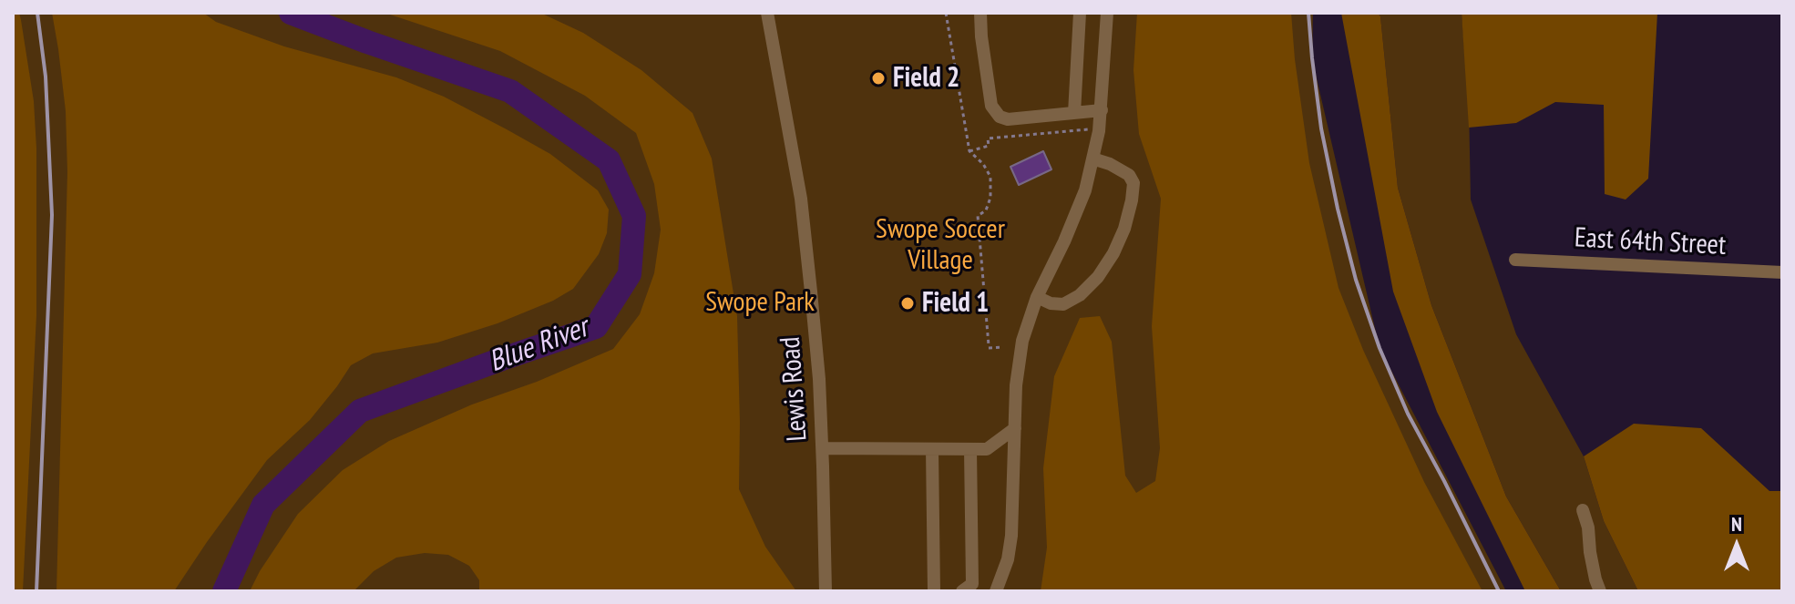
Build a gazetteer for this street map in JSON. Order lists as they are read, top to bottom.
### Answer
{
  "streets": {
    "street": ["East 64th Street", "Lewis Road"]
  },
  "water": ["Blue River"],
  "parks": ["Swope Soccer Village", "Swope Park"],
  "places": ["Field 2", "Field 1"],
  "north": "top"
}
